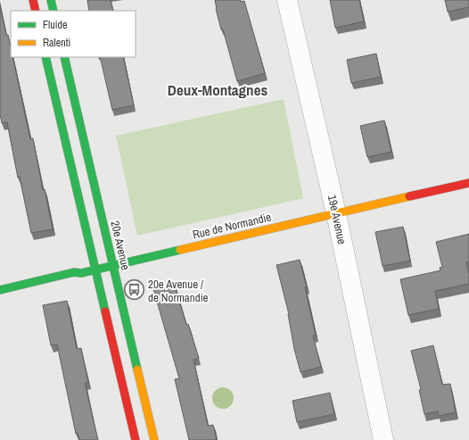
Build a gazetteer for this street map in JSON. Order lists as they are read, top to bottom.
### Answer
{
  "streets": {
    "street": ["19e Avenue", "Rue de Normandie", "20e Avenue"]
  },
  "crossings": [
    ["19e Avenue", "Rue de Normandie"],
    ["Rue de Normandie", "20e Avenue"]
  ],
  "districts": ["Deux-Montagnes"],
  "places": {
    "bus stop": ["20e Avenue / de Normandie"]
  },
  "legend": ["Fluide", "Ralenti"]
}
